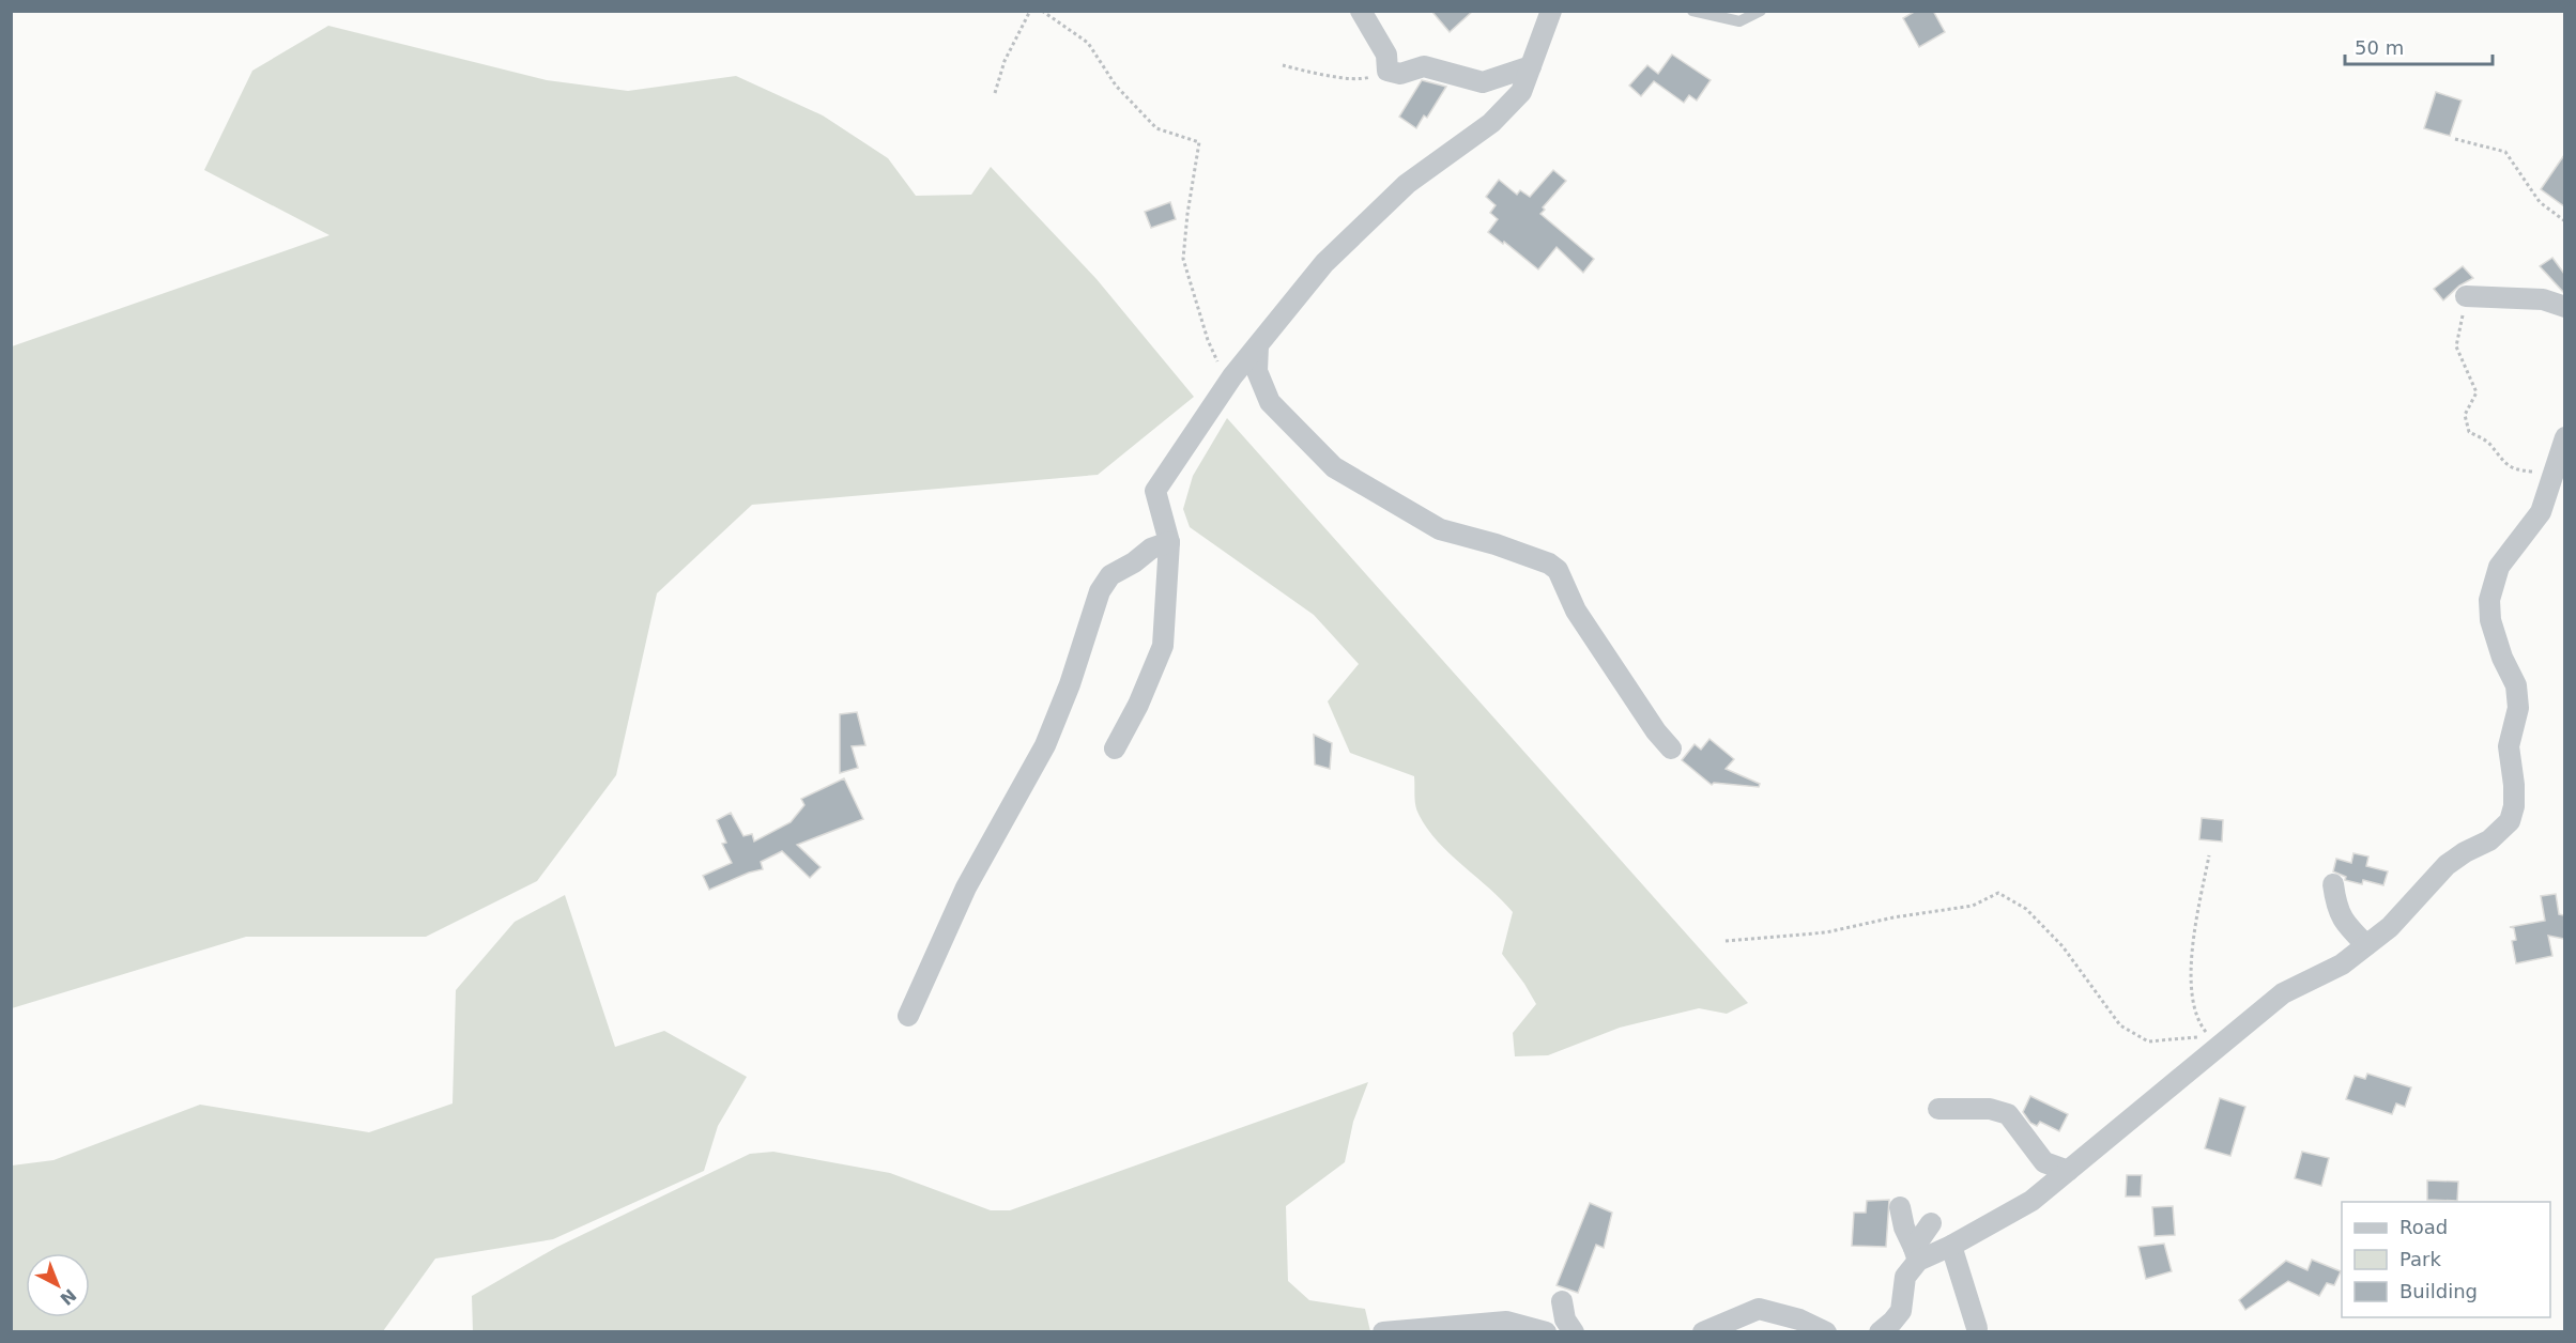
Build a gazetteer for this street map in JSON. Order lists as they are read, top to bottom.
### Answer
{
  "legend": ["Road", "Park", "Building"],
  "scale_bar": "50 m",
  "north": "bottom right"
}
